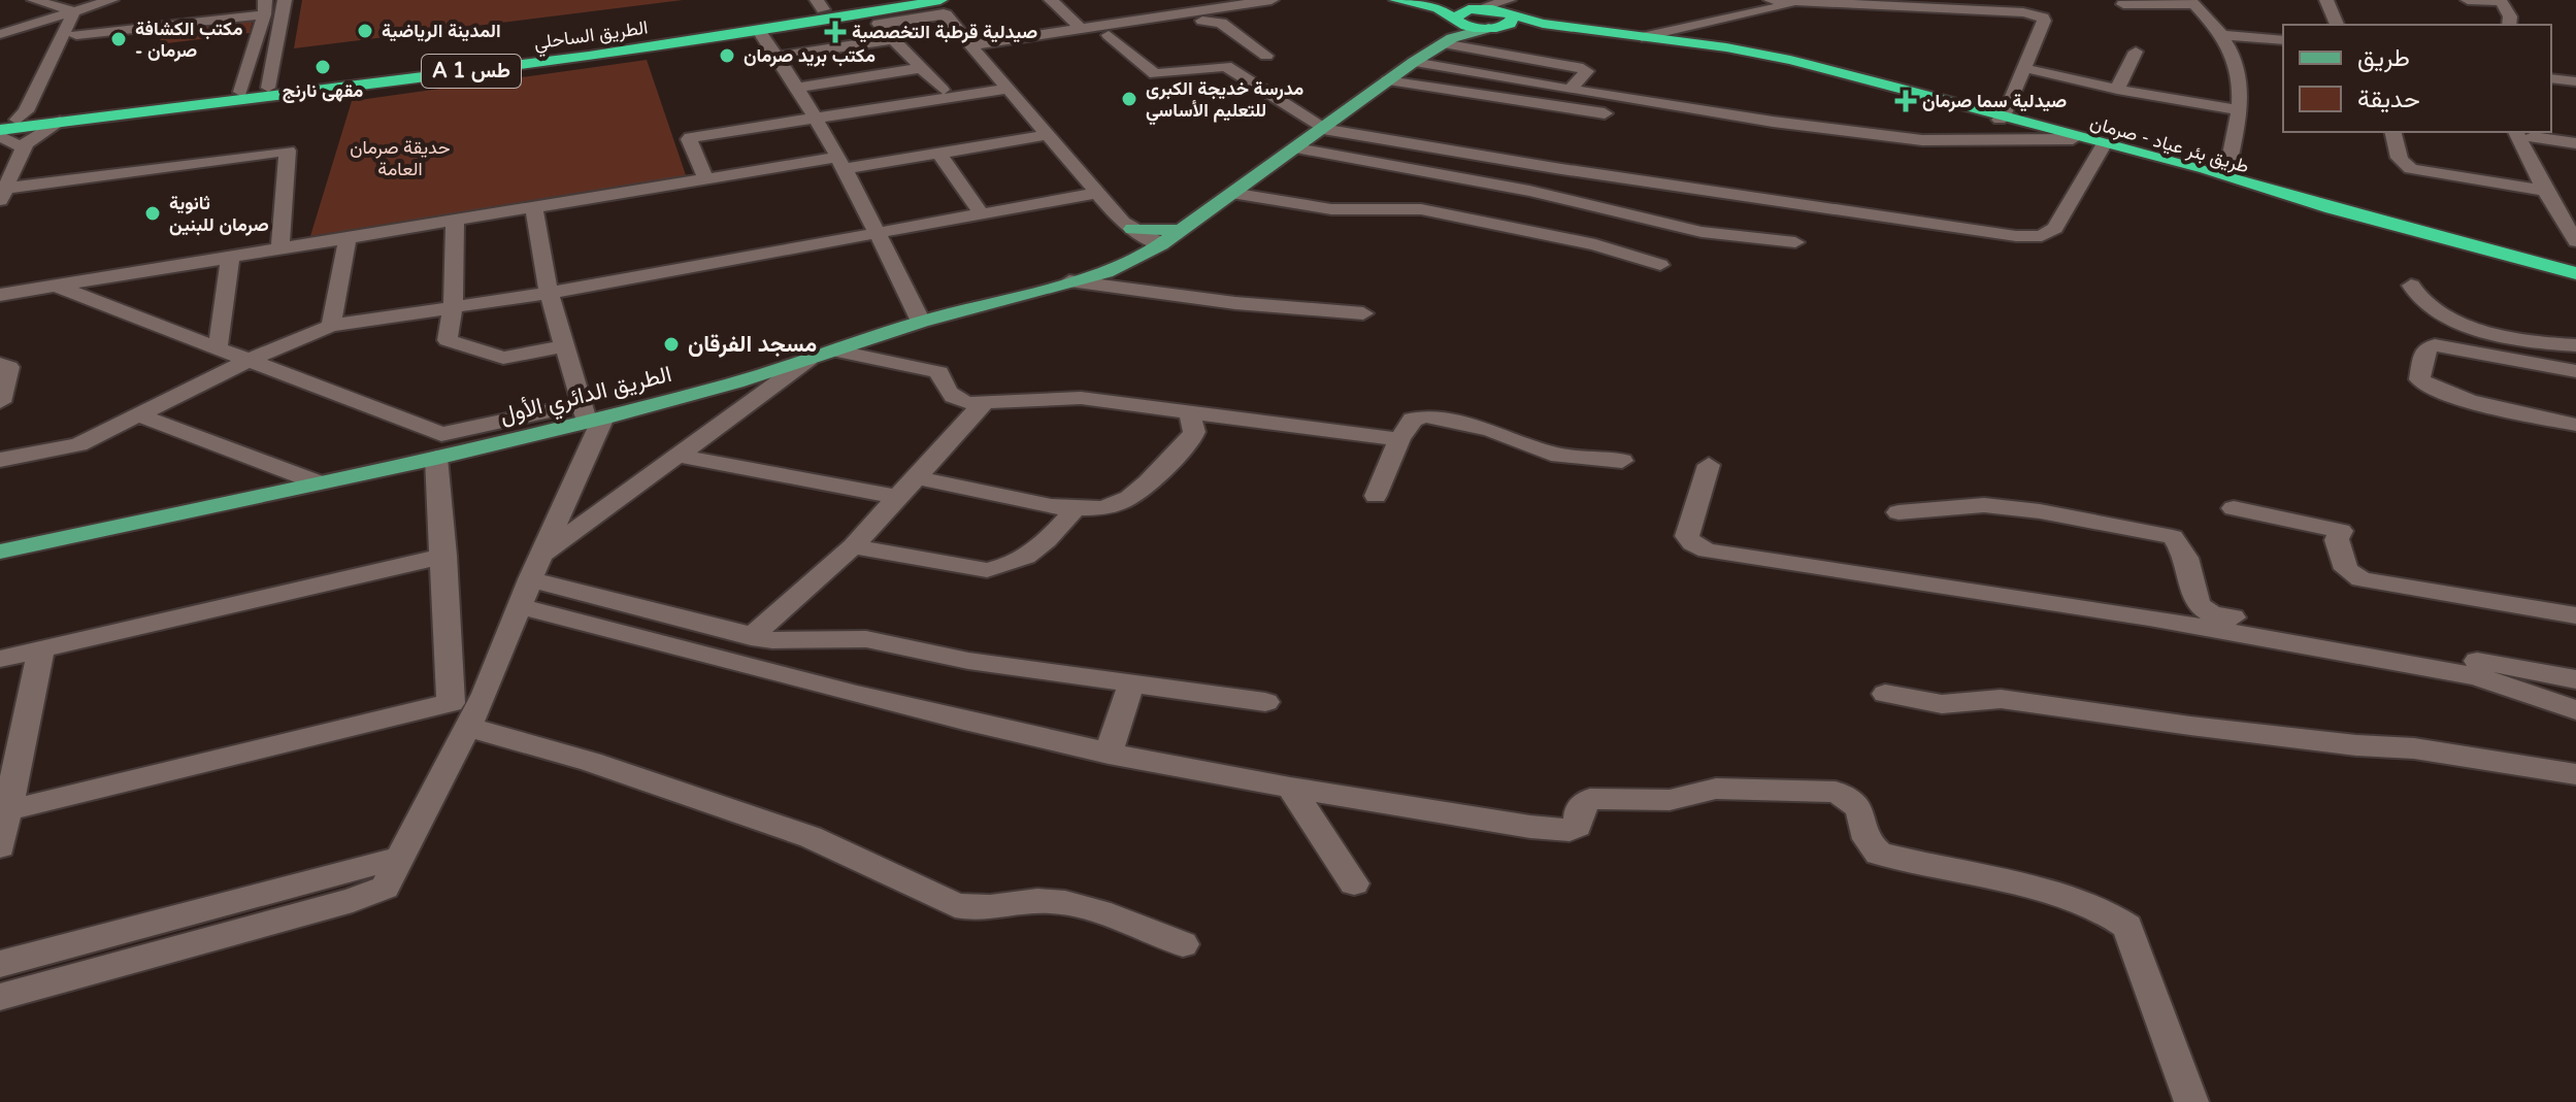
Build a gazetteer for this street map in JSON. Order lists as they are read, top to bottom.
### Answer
{
  "streets": {
    "highway": ["الطريق الساحلي", "A 1 طس", "طريق بئر عياد - صرمان"],
    "main road": ["الطريق الدائري الأول"]
  },
  "crossings": [
    ["طريق بئر عياد - صرمان", "الطريق الدائري الأول"]
  ],
  "parks": ["حديقة صرمان العامة"],
  "places": {
    "other": [
      "المدينة الرياضية",
      "مكتب الكشافة - صرمان",
      "مكتب بريد صرمان",
      "مقهى نارنج",
      "مدرسة خديجة الكبرى للتعليم الأساسي",
      "ثانوية صرمان للبنين",
      "مسجد الفرقان"
    ],
    "health": ["صيدلية قرطبة التخصصية", "صيدلية سما صرمان"]
  },
  "legend": ["طريق", "حديقة"]
}
